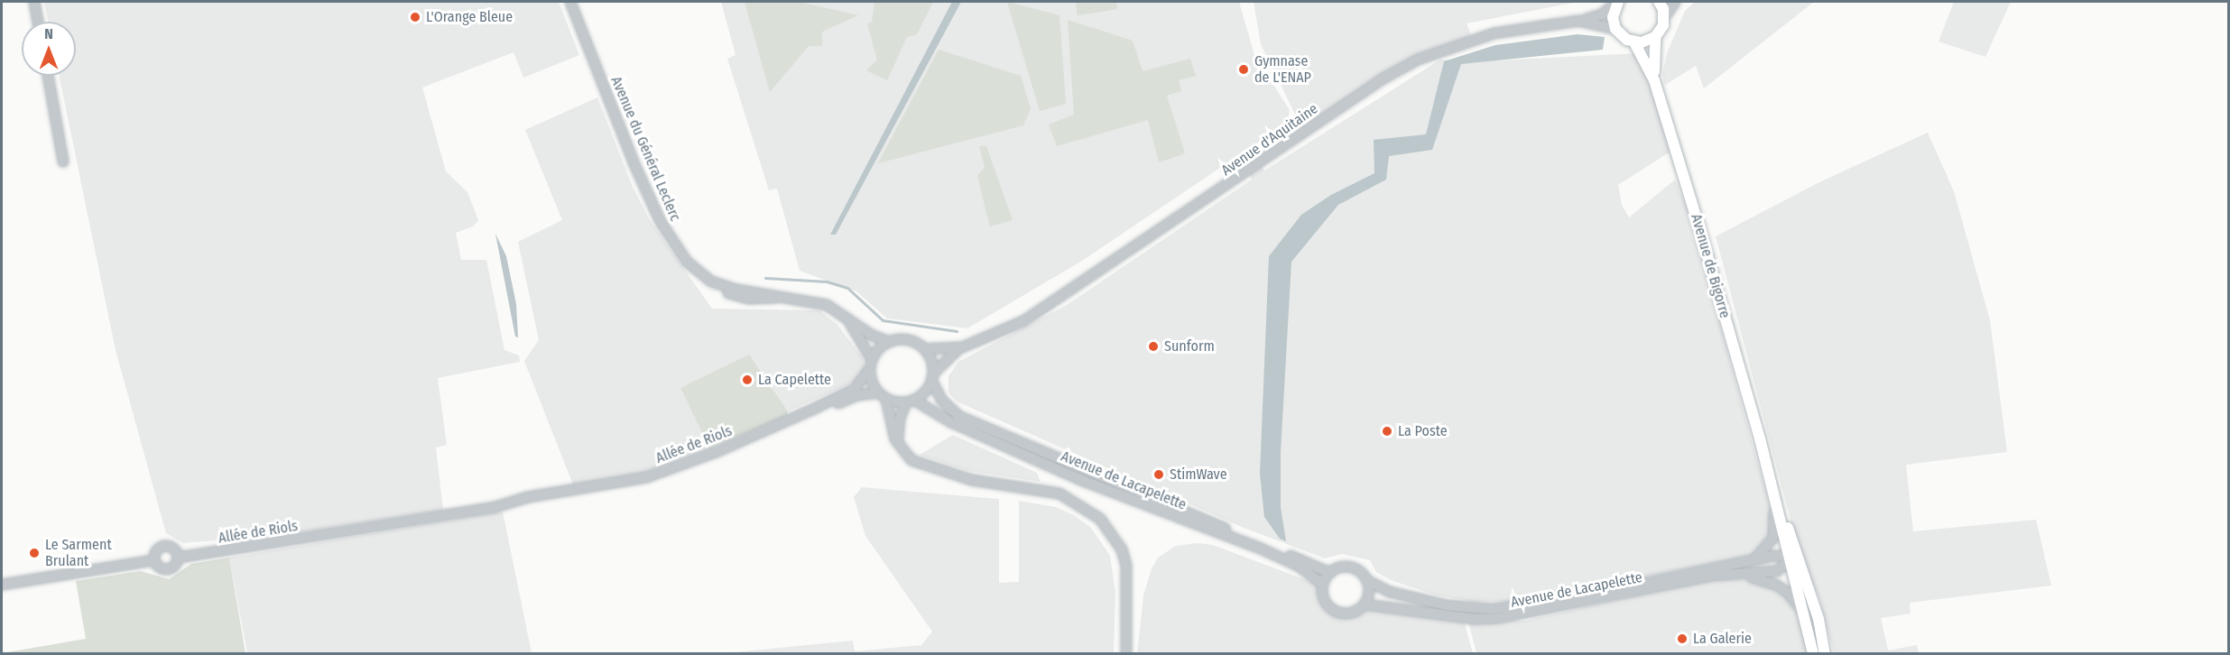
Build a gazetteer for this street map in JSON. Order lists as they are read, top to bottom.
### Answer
{
  "streets": {
    "main road": ["Avenue de Bigorre"],
    "street": [
      "Avenue d'Aquitaine",
      "Avenue du Général Leclerc",
      "Allée de Riols",
      "Avenue de Lacapelette"
    ]
  },
  "crossings": [
    ["Avenue d'Aquitaine", "Avenue du Général Leclerc"],
    ["Avenue d'Aquitaine", "Allée de Riols"],
    ["Avenue d'Aquitaine", "Avenue de Lacapelette"],
    ["Avenue du Général Leclerc", "Allée de Riols"],
    ["Avenue du Général Leclerc", "Avenue de Lacapelette"],
    ["Avenue de Bigorre", "Avenue de Lacapelette"],
    ["Allée de Riols", "Avenue de Lacapelette"]
  ],
  "places": [
    "L'Orange Bleue",
    "Gymnase de L'ENAP",
    "Sunform",
    "La Capelette",
    "La Poste",
    "StimWave",
    "Le Sarment Brulant",
    "La Galerie"
  ],
  "north": "top"
}
